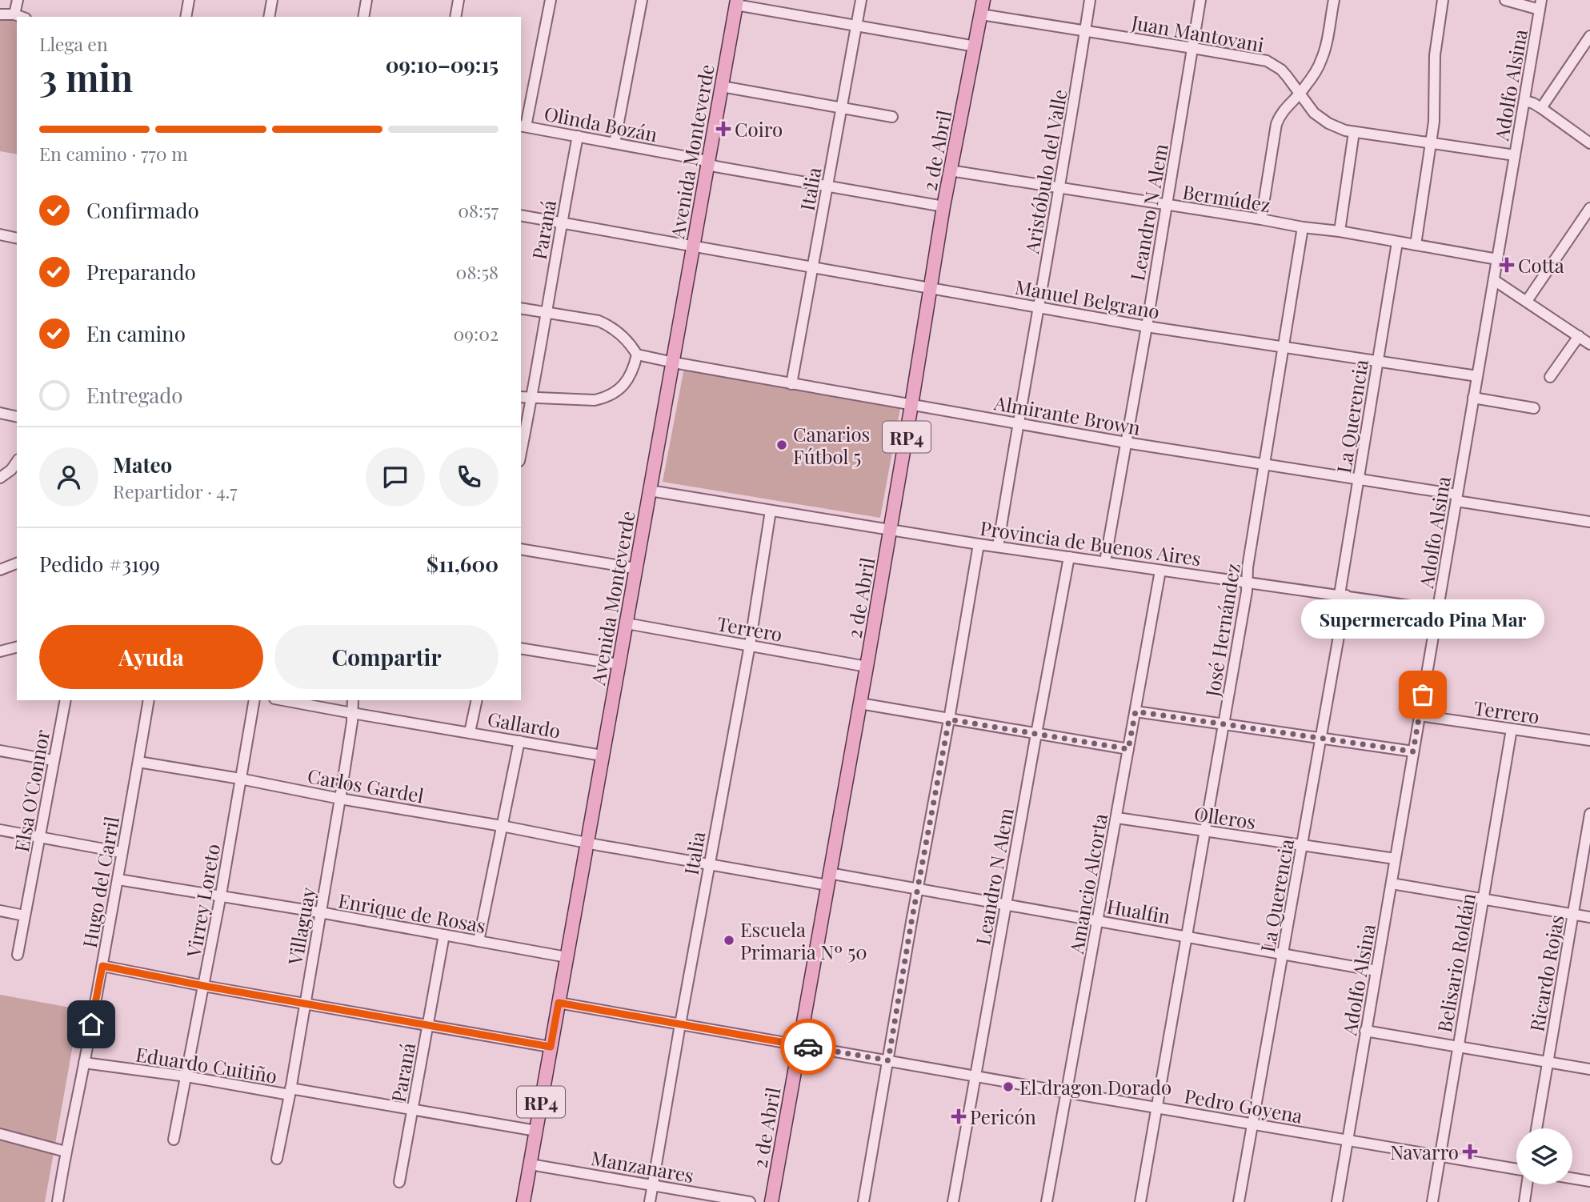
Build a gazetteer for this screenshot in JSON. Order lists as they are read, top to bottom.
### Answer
{
  "streets": {
    "main road": ["2 de Abril", "Avenida Monteverde", "RP4"],
    "street": [
      "Juan Mantovani",
      "Adolfo Alsina",
      "Olinda Bozán",
      "Aristóbulo del Valle",
      "Italia",
      "Bermúdez",
      "Leandro N Alem",
      "Paraná",
      "Manuel Belgrano",
      "Almirante Brown",
      "La Querencia",
      "Provincia de Buenos Aires",
      "Terrero",
      "José Hernández",
      "Gallardo",
      "Carlos Gardel",
      "Elsa O'Connor",
      "Olleros",
      "Hugo del Carril",
      "Amancio Alcorta",
      "Virrey Loreto",
      "Hualfin",
      "Enrique de Rosas",
      "Villaguay",
      "Belisario Roldán",
      "Ricardo Rojas",
      "Eduardo Cuitiño",
      "Pedro Goyena",
      "Manzanares"
    ]
  },
  "crossings": [
    ["Juan Mantovani", "Adolfo Alsina"],
    ["Juan Mantovani", "2 de Abril"],
    ["Juan Mantovani", "Aristóbulo del Valle"],
    ["Juan Mantovani", "Leandro N Alem"],
    ["Adolfo Alsina", "Bermúdez"],
    ["Adolfo Alsina", "Manuel Belgrano"],
    ["Adolfo Alsina", "Almirante Brown"],
    ["Adolfo Alsina", "Provincia de Buenos Aires"],
    ["Adolfo Alsina", "Terrero"],
    ["Adolfo Alsina", "Olleros"],
    ["Adolfo Alsina", "Hualfin"],
    ["Adolfo Alsina", "Pedro Goyena"],
    ["Olinda Bozán", "Avenida Monteverde"],
    ["Olinda Bozán", "Paraná"],
    ["2 de Abril", "Bermúdez"],
    ["2 de Abril", "Manuel Belgrano"],
    ["2 de Abril", "Almirante Brown"],
    ["2 de Abril", "Provincia de Buenos Aires"],
    ["2 de Abril", "Terrero"],
    ["2 de Abril", "Hualfin"],
    ["2 de Abril", "Pedro Goyena"],
    ["Avenida Monteverde", "Manuel Belgrano"],
    ["Avenida Monteverde", "Almirante Brown"],
    ["Avenida Monteverde", "Provincia de Buenos Aires"],
    ["Avenida Monteverde", "Terrero"],
    ["Avenida Monteverde", "Gallardo"],
    ["Avenida Monteverde", "Carlos Gardel"],
    ["Avenida Monteverde", "Hualfin"],
    ["Avenida Monteverde", "Enrique de Rosas"],
    ["Avenida Monteverde", "Eduardo Cuitiño"],
    ["Avenida Monteverde", "Pedro Goyena"],
    ["Avenida Monteverde", "Manzanares"],
    ["Aristóbulo del Valle", "Bermúdez"],
    ["Aristóbulo del Valle", "Manuel Belgrano"],
    ["Aristóbulo del Valle", "Almirante Brown"],
    ["Aristóbulo del Valle", "Provincia de Buenos Aires"],
    ["Italia", "Manuel Belgrano"],
    ["Italia", "Almirante Brown"],
    ["Italia", "Provincia de Buenos Aires"],
    ["Italia", "Terrero"],
    ["Italia", "Hualfin"],
    ["Italia", "Pedro Goyena"],
    ["Italia", "Manzanares"],
    ["Bermúdez", "Leandro N Alem"],
    ["Bermúdez", "La Querencia"],
    ["Bermúdez", "José Hernández"],
    ["Leandro N Alem", "Manuel Belgrano"],
    ["Leandro N Alem", "Almirante Brown"],
    ["Leandro N Alem", "Provincia de Buenos Aires"],
    ["Leandro N Alem", "Hualfin"],
    ["Leandro N Alem", "Pedro Goyena"],
    ["Paraná", "Manuel Belgrano"],
    ["Paraná", "Enrique de Rosas"],
    ["Paraná", "Eduardo Cuitiño"],
    ["Manuel Belgrano", "La Querencia"],
    ["Manuel Belgrano", "José Hernández"],
    ["Almirante Brown", "La Querencia"],
    ["Almirante Brown", "José Hernández"],
    ["La Querencia", "Provincia de Buenos Aires"],
    ["La Querencia", "Olleros"],
    ["La Querencia", "Hualfin"],
    ["La Querencia", "Pedro Goyena"],
    ["Provincia de Buenos Aires", "José Hernández"],
    ["Provincia de Buenos Aires", "Amancio Alcorta"],
    ["Terrero", "Belisario Roldán"],
    ["José Hernández", "Olleros"],
    ["José Hernández", "Hualfin"],
    ["José Hernández", "Pedro Goyena"],
    ["Gallardo", "Villaguay"],
    ["Carlos Gardel", "Hugo del Carril"],
    ["Carlos Gardel", "Virrey Loreto"],
    ["Carlos Gardel", "Hualfin"],
    ["Carlos Gardel", "Villaguay"],
    ["Olleros", "Amancio Alcorta"],
    ["Hugo del Carril", "Enrique de Rosas"],
    ["Hugo del Carril", "Eduardo Cuitiño"],
    ["Amancio Alcorta", "Hualfin"],
    ["Amancio Alcorta", "Pedro Goyena"],
    ["Virrey Loreto", "Enrique de Rosas"],
    ["Virrey Loreto", "Eduardo Cuitiño"],
    ["Enrique de Rosas", "Villaguay"],
    ["Villaguay", "Eduardo Cuitiño"],
    ["Belisario Roldán", "Pedro Goyena"]
  ],
  "places": {
    "health": [
      "Coiro",
      "Cotta",
      "Pericón",
      "Navarro"
    ],
    "other": [
      "Canarios Fútbol 5",
      "Supermercado Pina Mar",
      "Escuela Primaria Nº 50",
      "El dragon Dorado"
    ]
  },
  "page": {
    "heading": ["3 min", "Llega en", "09:10–09:15"],
    "panel": [
      "Mateo",
      "Repartidor · 4.7",
      "Pedido #3199",
      "$11,600"
    ],
    "bar": "En camino · 770 m",
    "list": [
      ["Confirmado", "08:57"],
      ["Preparando", "08:58"],
      ["En camino", "09:02"],
      "Entregado"
    ],
    "bubble": "Supermercado Pina Mar",
    "buttons": ["Ayuda", "Compartir"]
  }
}
